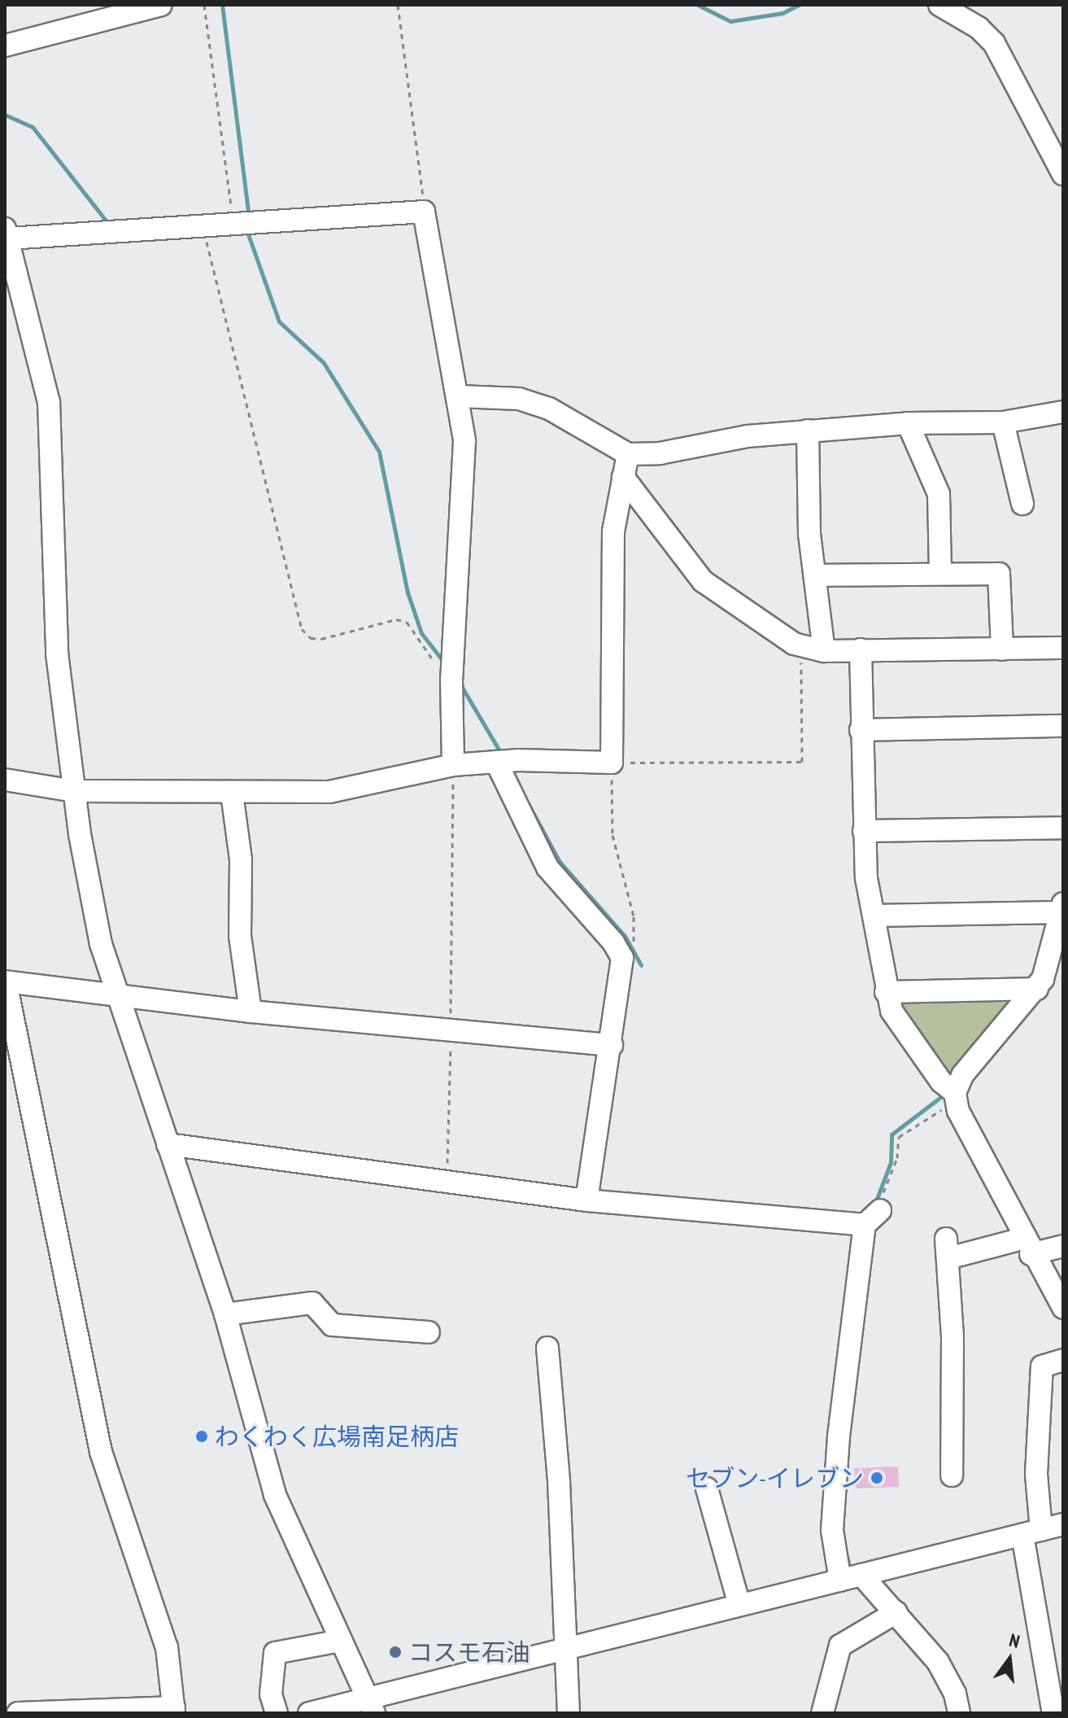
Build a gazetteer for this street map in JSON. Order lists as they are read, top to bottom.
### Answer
{
  "places": ["わくわく広場南足柄店", "セブン-イレブン", "コスモ石油"],
  "north": "top"
}
